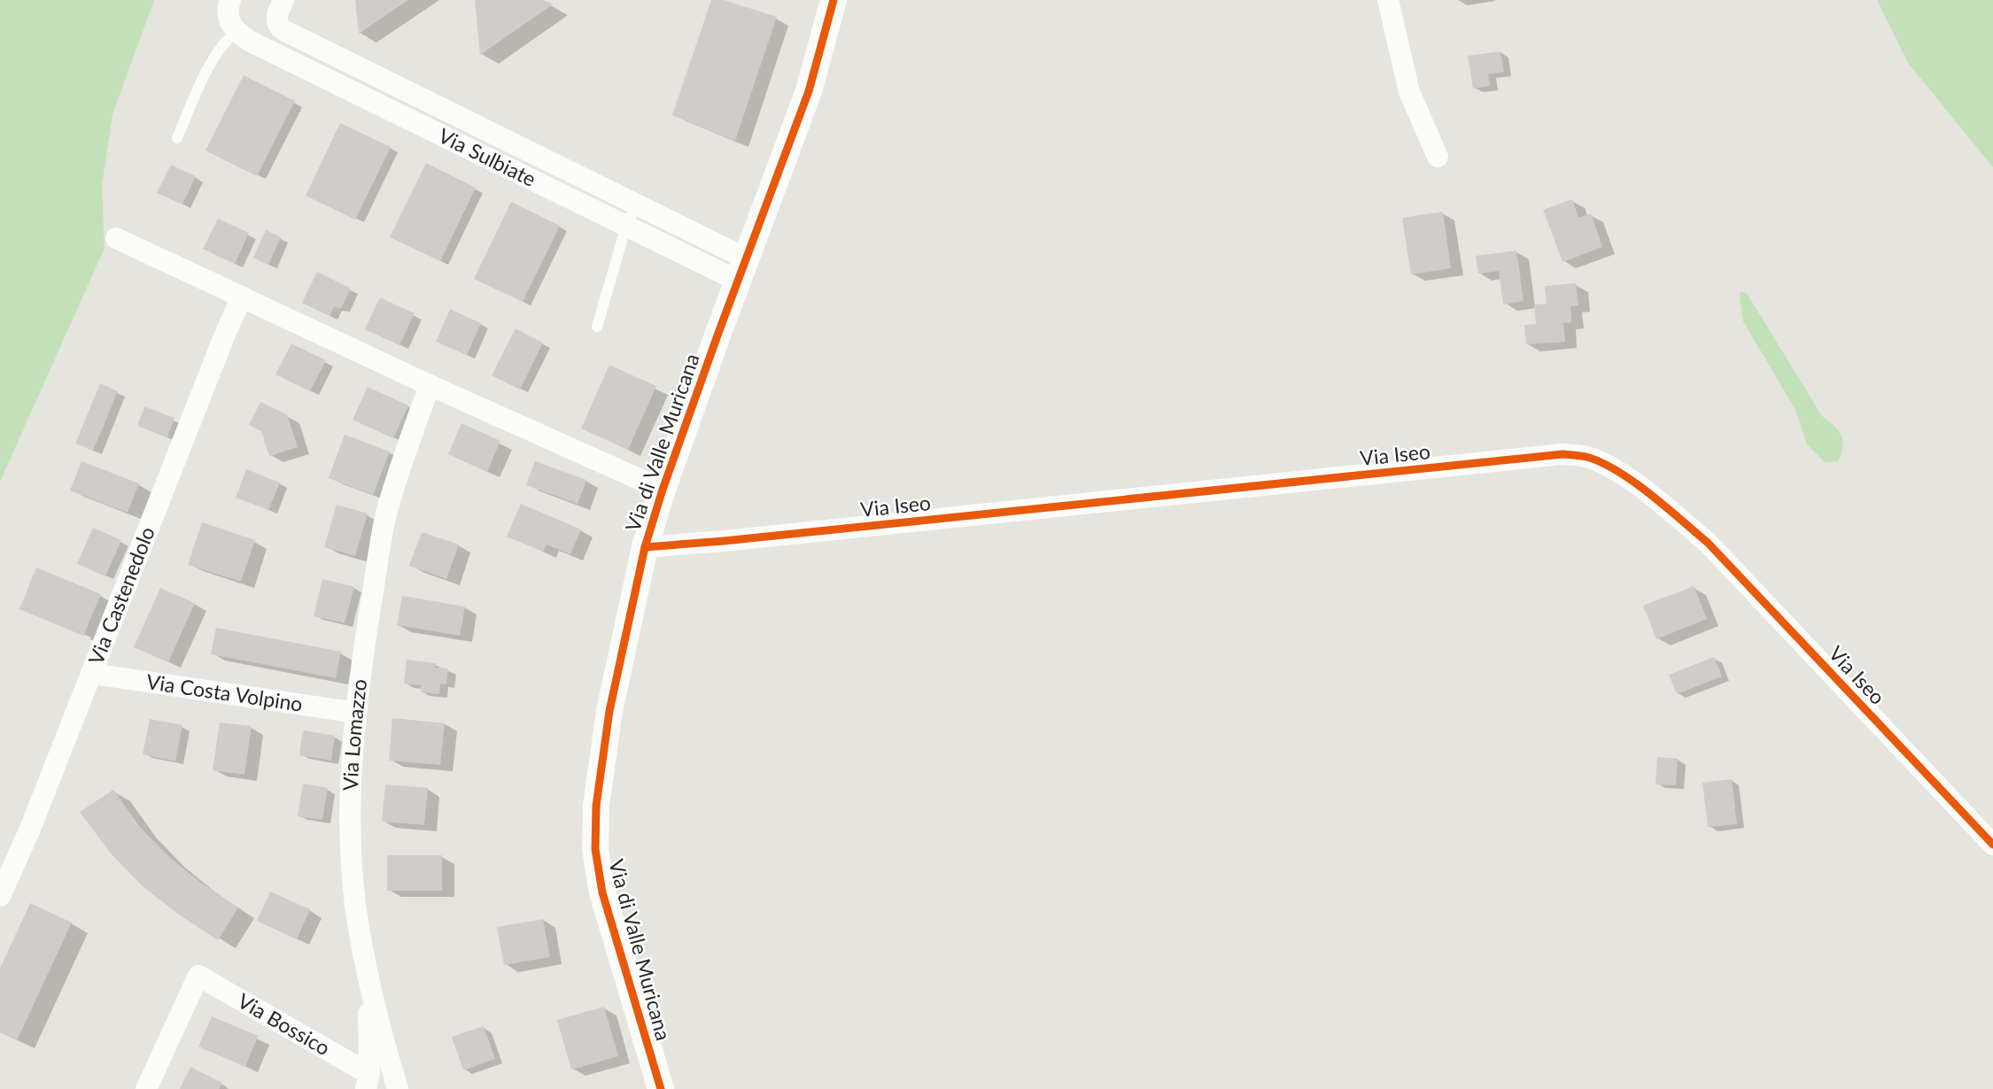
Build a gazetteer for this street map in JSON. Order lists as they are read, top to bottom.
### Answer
{
  "streets": {
    "street": [
      "Via Sulbiate",
      "Via di Valle Muricana",
      "Via Iseo",
      "Via Castenedolo",
      "Via Costa Volpino",
      "Via Lomazzo",
      "Via Bossico"
    ]
  },
  "crossings": [
    ["Via Sulbiate", "Via di Valle Muricana"],
    ["Via di Valle Muricana", "Via Iseo"],
    ["Via Castenedolo", "Via Costa Volpino"],
    ["Via Costa Volpino", "Via Lomazzo"]
  ]
}
